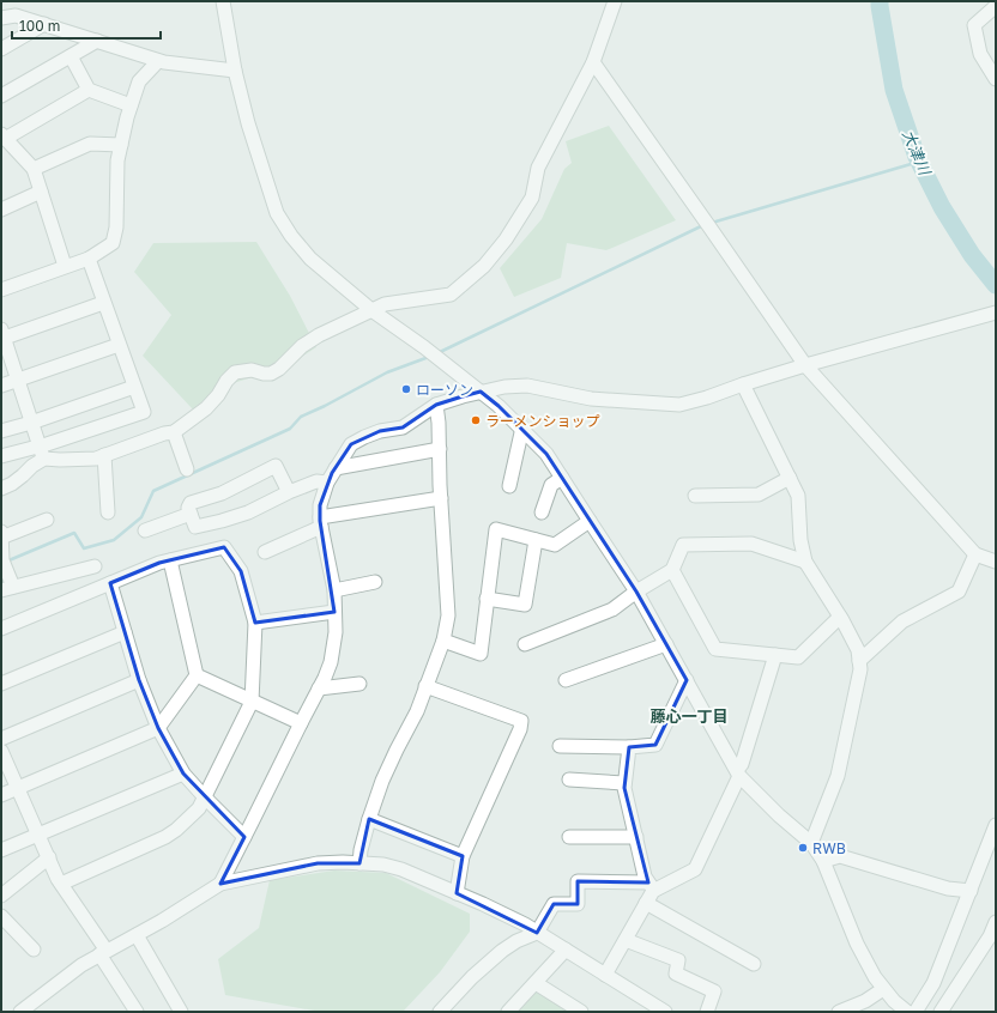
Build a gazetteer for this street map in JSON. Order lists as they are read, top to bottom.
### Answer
{
  "districts": ["藤心一丁目"],
  "water": ["大津川"],
  "places": ["ローソン", "ラーメンショップ", "RWB"],
  "scale_bar": "100 m"
}
